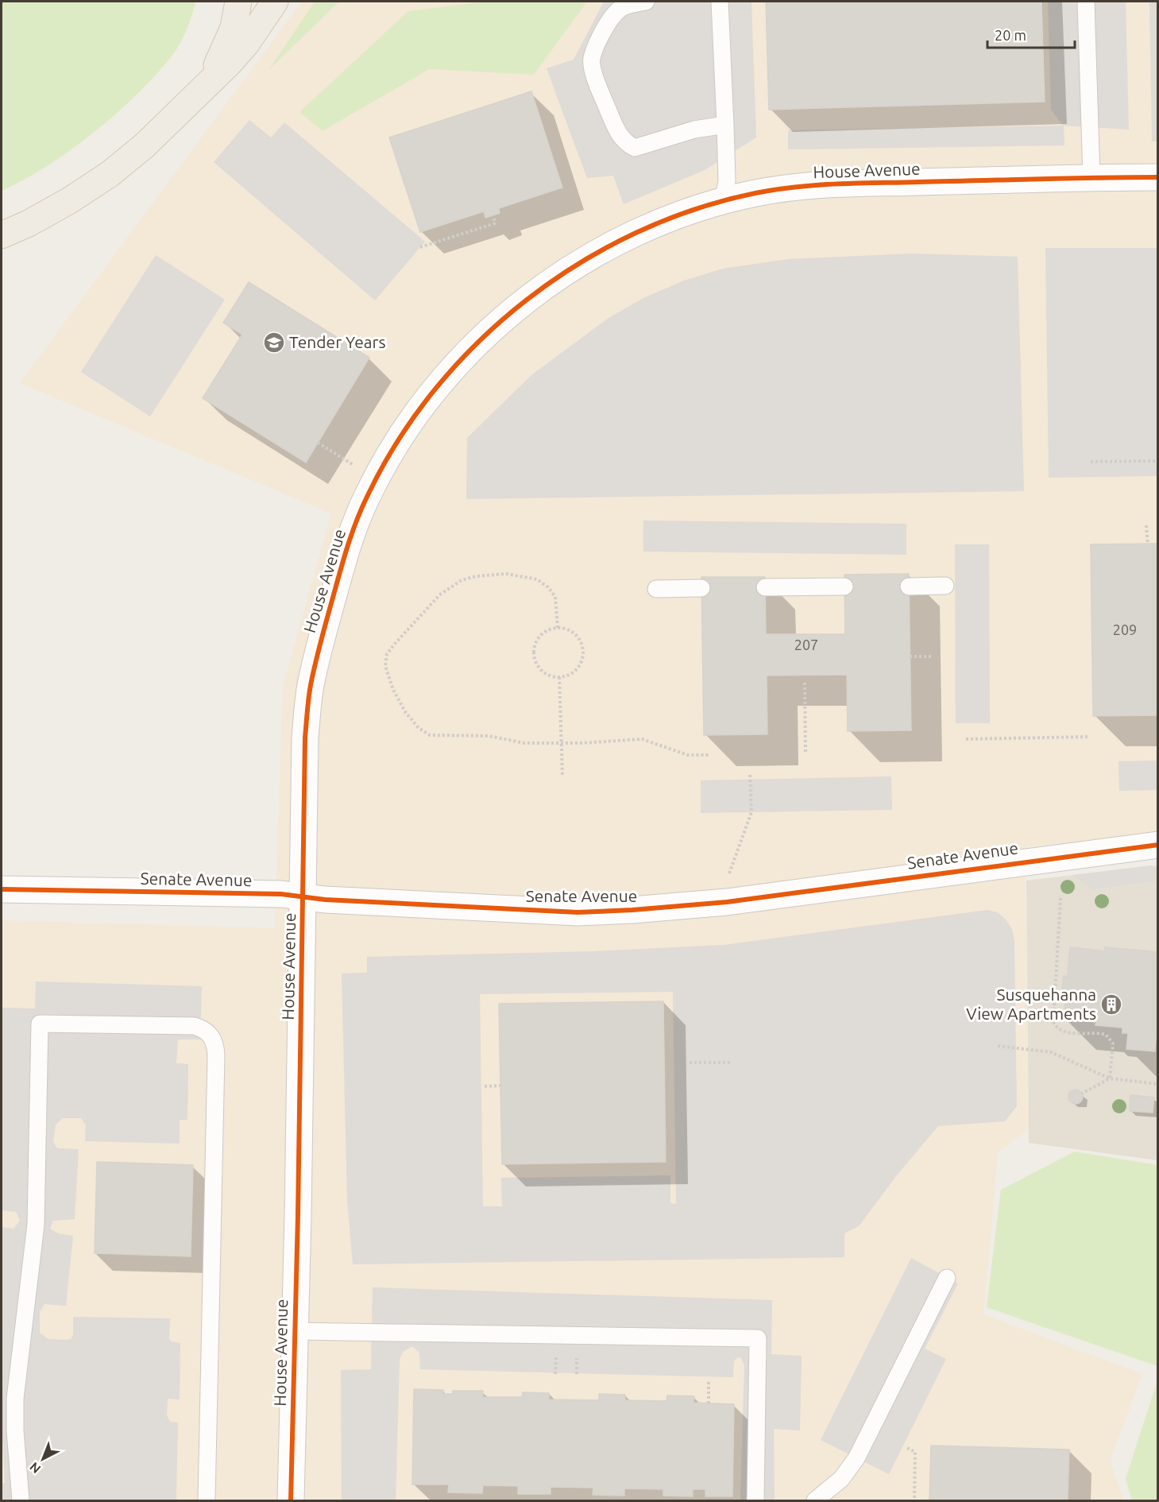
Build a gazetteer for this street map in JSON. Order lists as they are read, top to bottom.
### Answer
{
  "streets": {
    "street": ["House Avenue", "Senate Avenue"]
  },
  "crossings": [
    ["House Avenue", "Senate Avenue"]
  ],
  "places": {
    "school or university": ["Tender Years"],
    "building": ["Susquehanna View Apartments"]
  },
  "house_numbers": ["209", "207"],
  "scale_bar": "20 m",
  "north": "bottom left"
}
